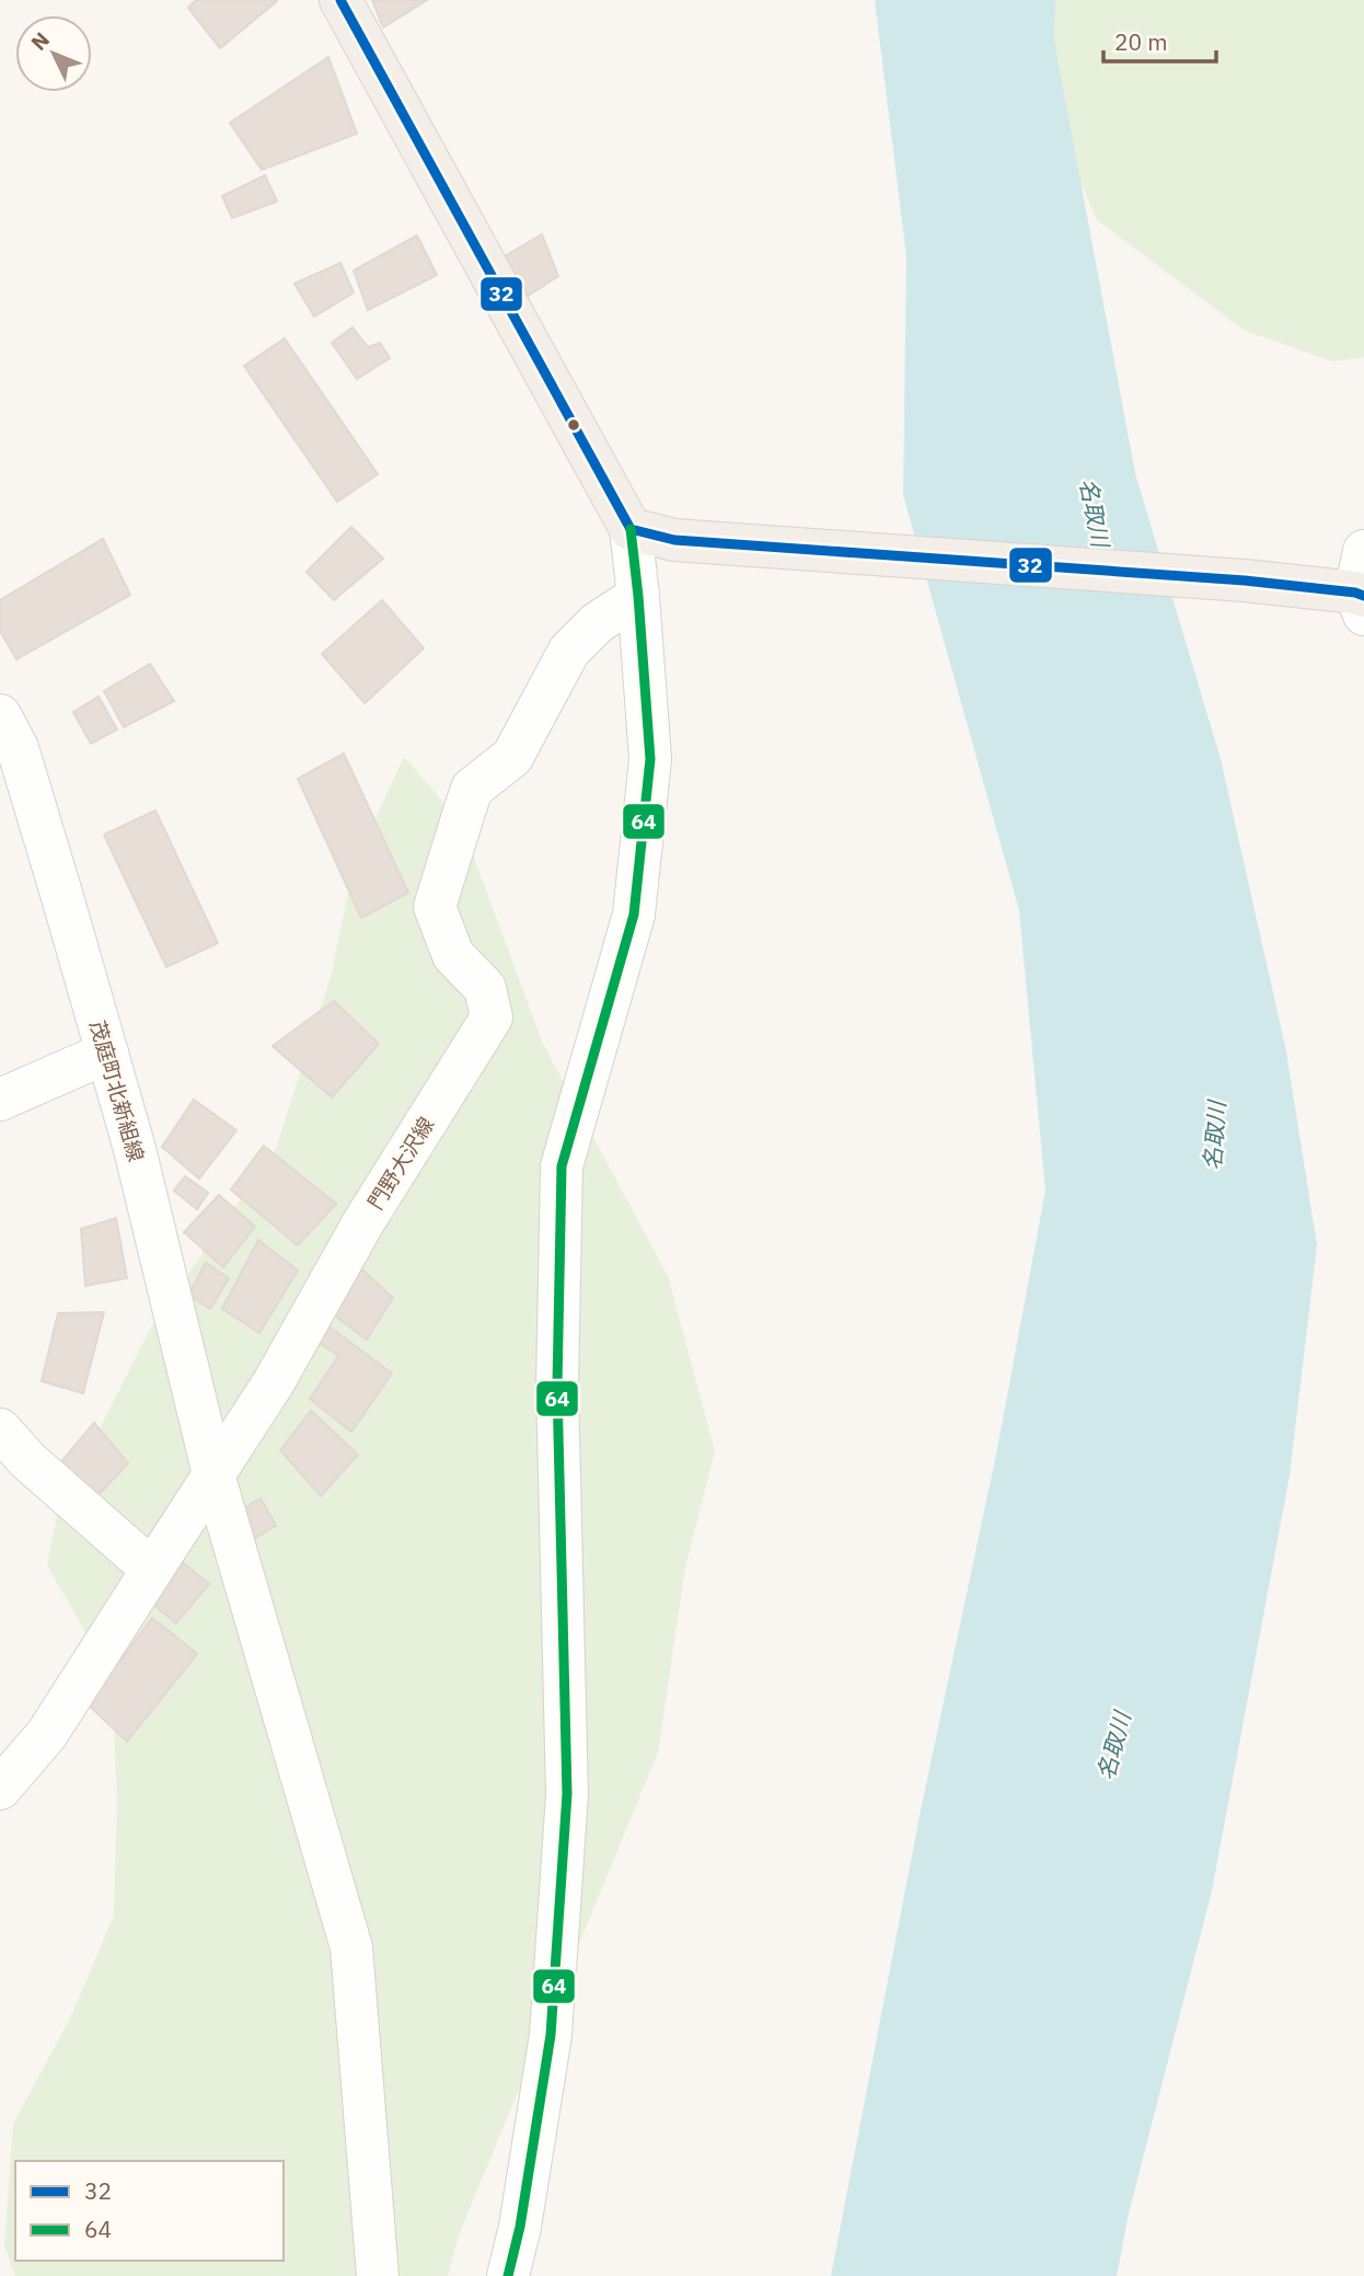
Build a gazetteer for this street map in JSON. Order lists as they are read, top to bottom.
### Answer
{
  "streets": {
    "street": ["茂庭町北新組線", "門野大沢線"]
  },
  "crossings": [
    ["茂庭町北新組線", "門野大沢線"]
  ],
  "water": ["名取川"],
  "lines": ["transit line 32", "transit line 64"],
  "legend": ["32", "64"],
  "scale_bar": "20 m",
  "north": "top left"
}
